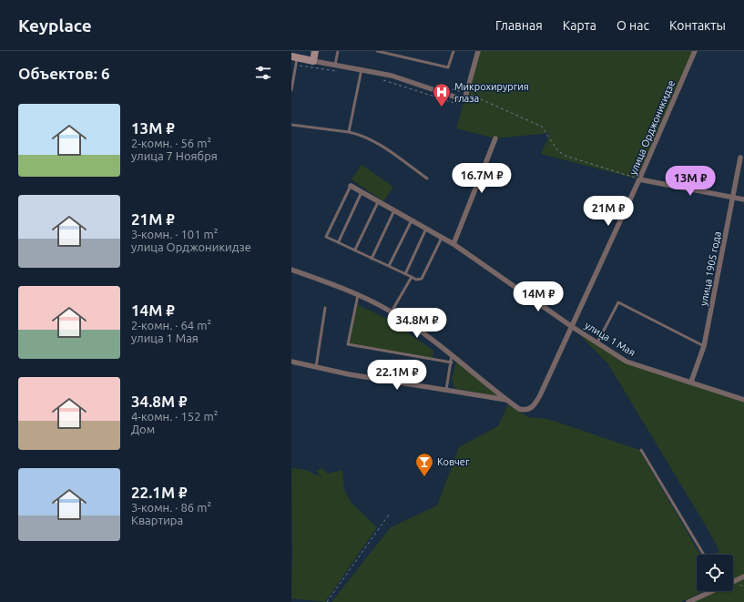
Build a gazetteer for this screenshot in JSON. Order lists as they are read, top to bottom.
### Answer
{
  "streets": {
    "street": ["улица Орджоникидзе", "улица 1905 года", "улица 1 Мая"]
  },
  "crossings": [
    ["улица Орджоникидзе", "улица 1 Мая"],
    ["улица 1905 года", "улица 1 Мая"]
  ],
  "places": {
    "hospital": ["Микрохирургия глаза"],
    "bar": ["Ковчег"]
  },
  "page": {
    "header": "Keyplace",
    "nav": [
      "Главная",
      "Карта",
      "О нас",
      "Контакты"
    ],
    "heading": "Объектов: 6",
    "list": [
      {
        "name": "13M ₽",
        "note": "2-комн. · 56 m² · улица 7 Ноября"
      },
      {
        "name": "21M ₽",
        "note": "3-комн. · 101 m² · улица Орджоникидзе"
      },
      {
        "name": "14M ₽",
        "note": "2-комн. · 64 m² · улица 1 Мая"
      },
      {
        "name": "34.8M ₽",
        "note": "4-комн. · 152 m² · Дом"
      },
      {
        "name": "22.1M ₽",
        "note": "3-комн. · 86 m² · Квартира"
      }
    ],
    "price": [
      "16.7M ₽",
      "13M ₽",
      "21M ₽",
      "14M ₽",
      "34.8M ₽",
      "22.1M ₽"
    ]
  }
}
